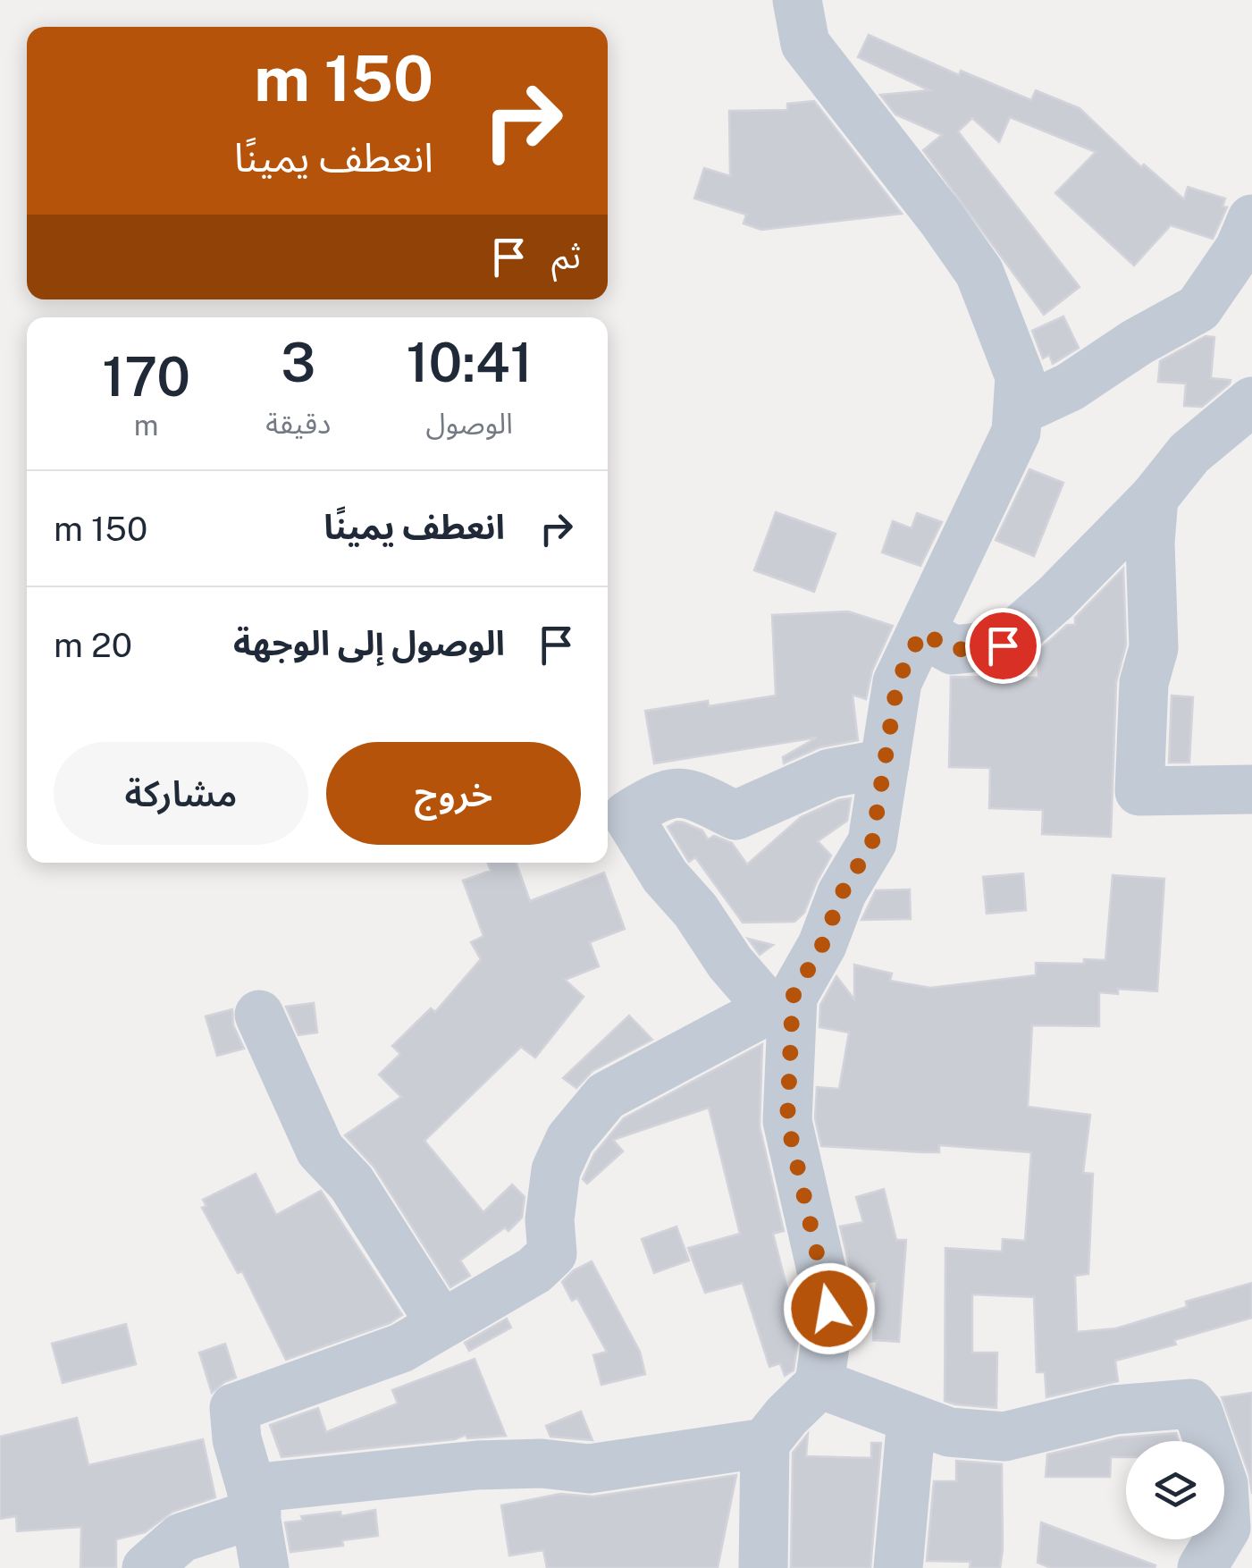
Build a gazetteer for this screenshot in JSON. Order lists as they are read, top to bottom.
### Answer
{
  "page": {
    "turn": ["150 m", "انعطف يمينًا"],
    "then": "ثم",
    "eta": [
      "10:41",
      "الوصول",
      "3",
      "دقيقة",
      "170",
      "m"
    ],
    "list": [
      {
        "name": "انعطف يمينًا",
        "value": "150 m"
      },
      {
        "name": "الوصول إلى الوجهة",
        "value": "20 m"
      }
    ],
    "buttons": ["خروج", "مشاركة"]
  }
}
